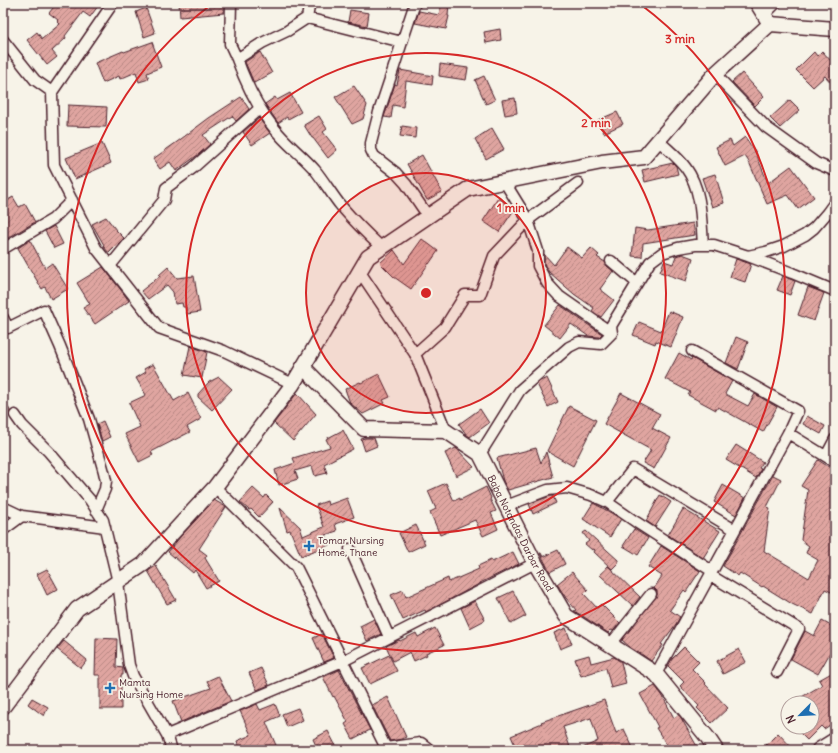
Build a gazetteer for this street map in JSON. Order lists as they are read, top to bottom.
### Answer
{
  "streets": {
    "street": ["Baba Notandas Darbar Road"]
  },
  "places": {
    "health": ["Tomar Nursing Home, Thane", "Mamta Nursing Home"]
  },
  "north": "bottom left",
  "rings": ["3 min", "2 min", "1 min"]
}
